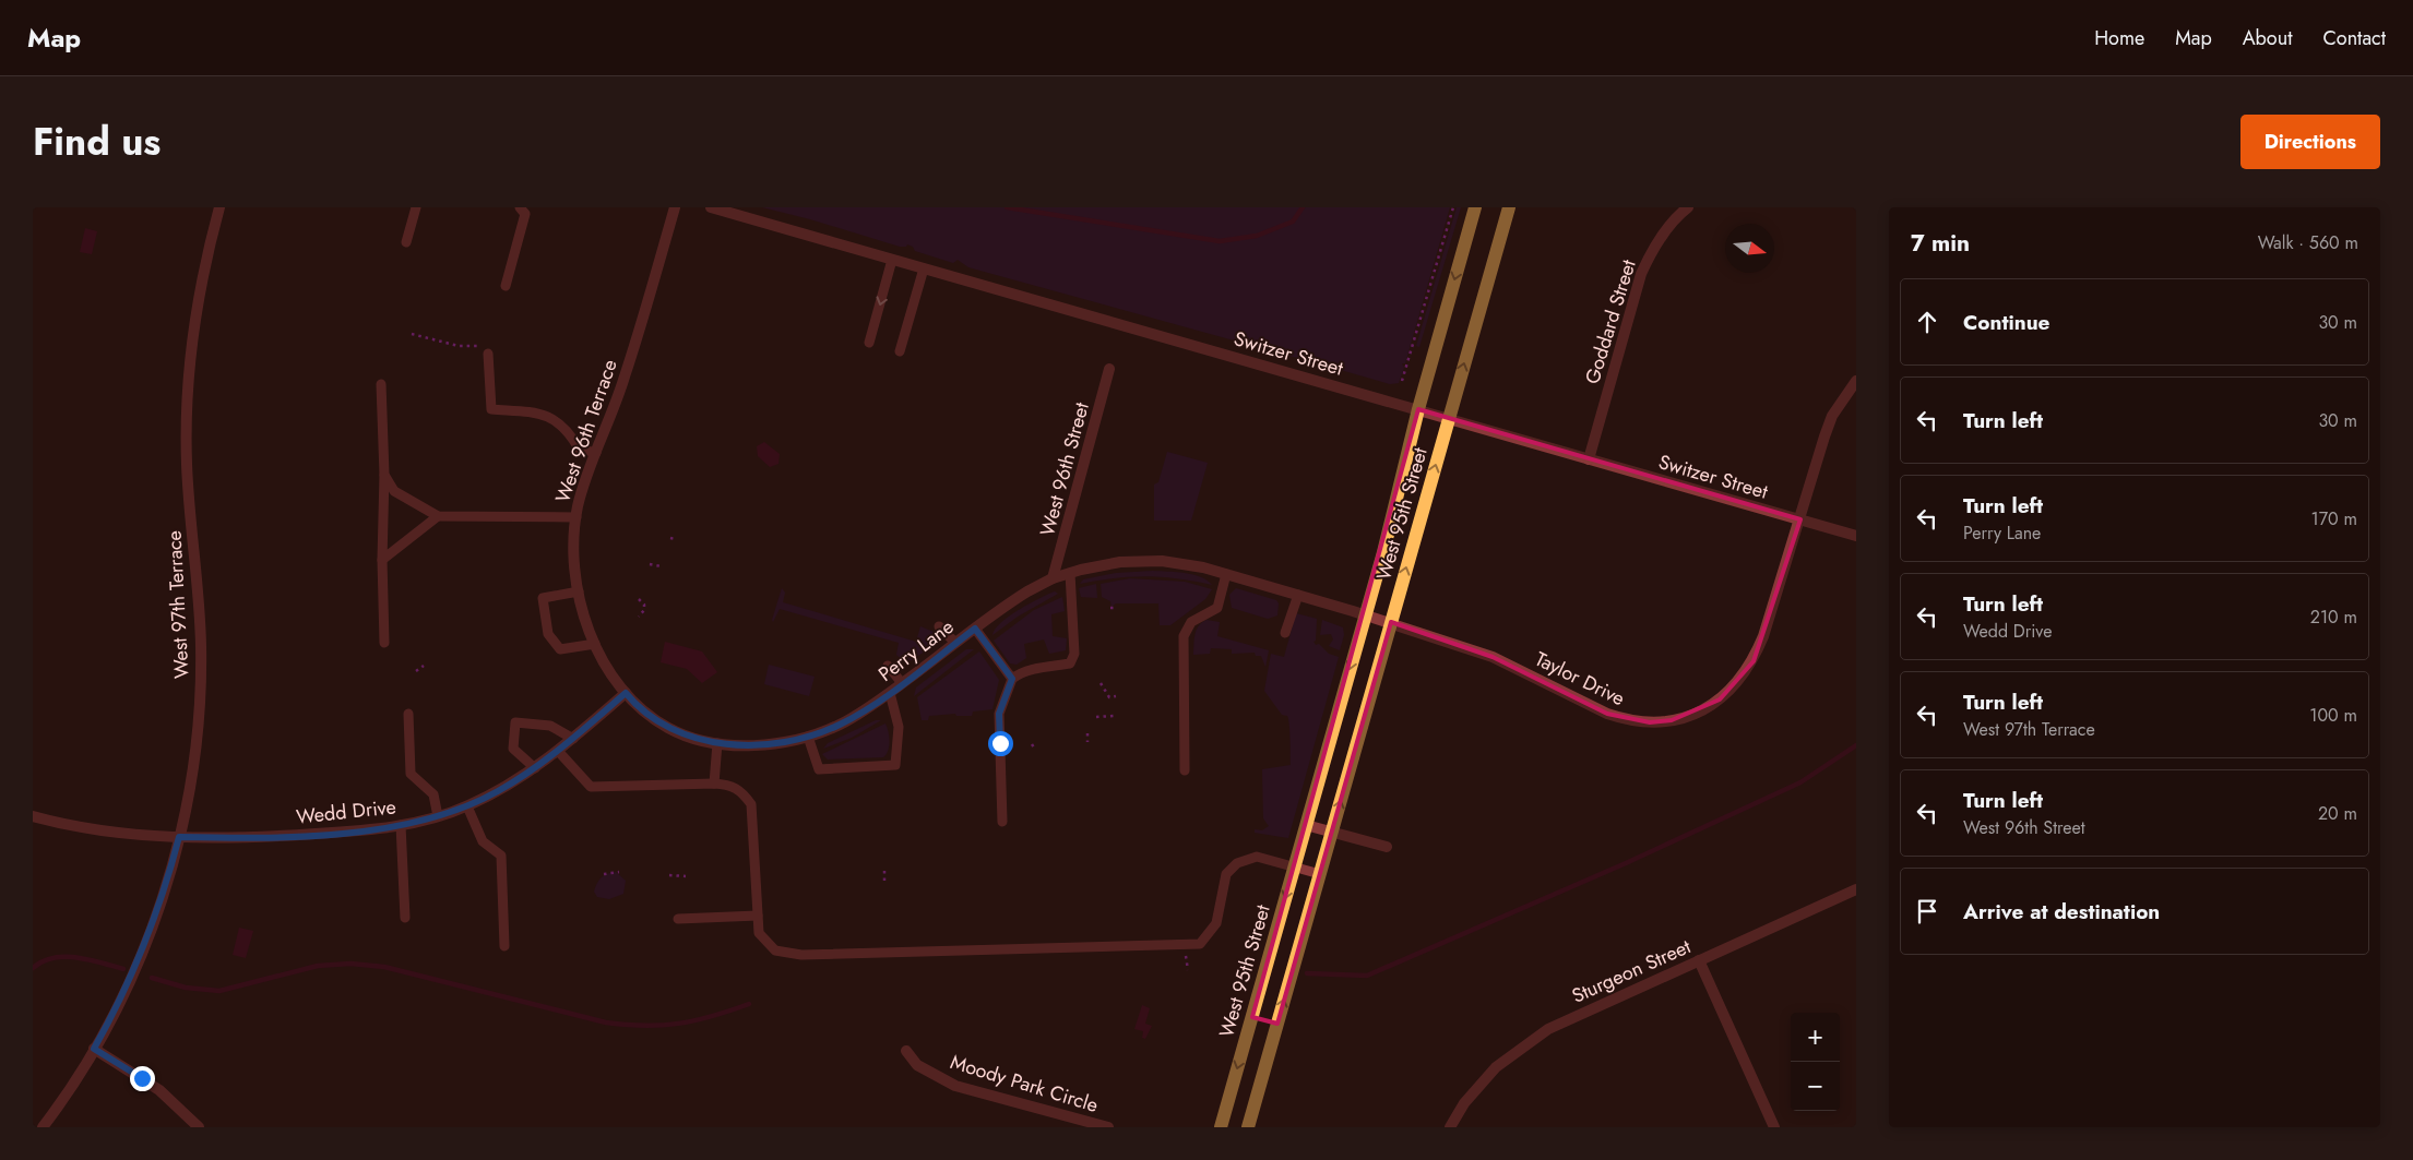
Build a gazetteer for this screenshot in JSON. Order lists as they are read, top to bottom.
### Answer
{
  "streets": {
    "main road": ["West 95th Street"],
    "street": [
      "Goddard Street",
      "Switzer Street",
      "West 96th Terrace",
      "West 96th Street",
      "West 97th Terrace",
      "Perry Lane",
      "Taylor Drive",
      "Wedd Drive",
      "Sturgeon Street",
      "Moody Park Circle"
    ]
  },
  "crossings": [
    ["Goddard Street", "Switzer Street"],
    ["Switzer Street", "West 95th Street"],
    ["Switzer Street", "Taylor Drive"],
    ["West 96th Terrace", "Perry Lane"],
    ["West 96th Terrace", "Wedd Drive"],
    ["West 96th Street", "Perry Lane"],
    ["West 95th Street", "Perry Lane"],
    ["West 95th Street", "Taylor Drive"],
    ["West 97th Terrace", "Wedd Drive"],
    ["Perry Lane", "Taylor Drive"],
    ["Perry Lane", "Wedd Drive"]
  ],
  "north": "right",
  "page": {
    "header": "Map",
    "nav": [
      "Home",
      "Map",
      "About",
      "Contact"
    ],
    "title": "Find us",
    "buttons": "Directions",
    "heading": ["7 min", "Walk · 560 m"],
    "list": [
      ["Continue", "30 m"],
      ["Turn left", "30 m"],
      ["Turn left", "Perry Lane", "170 m"],
      ["Turn left", "Wedd Drive", "210 m"],
      ["Turn left", "West 97th Terrace", "100 m"],
      ["Turn left", "West 96th Street", "20 m"],
      "Arrive at destination"
    ],
    "map_buttons": ["+", "−"]
  }
}
